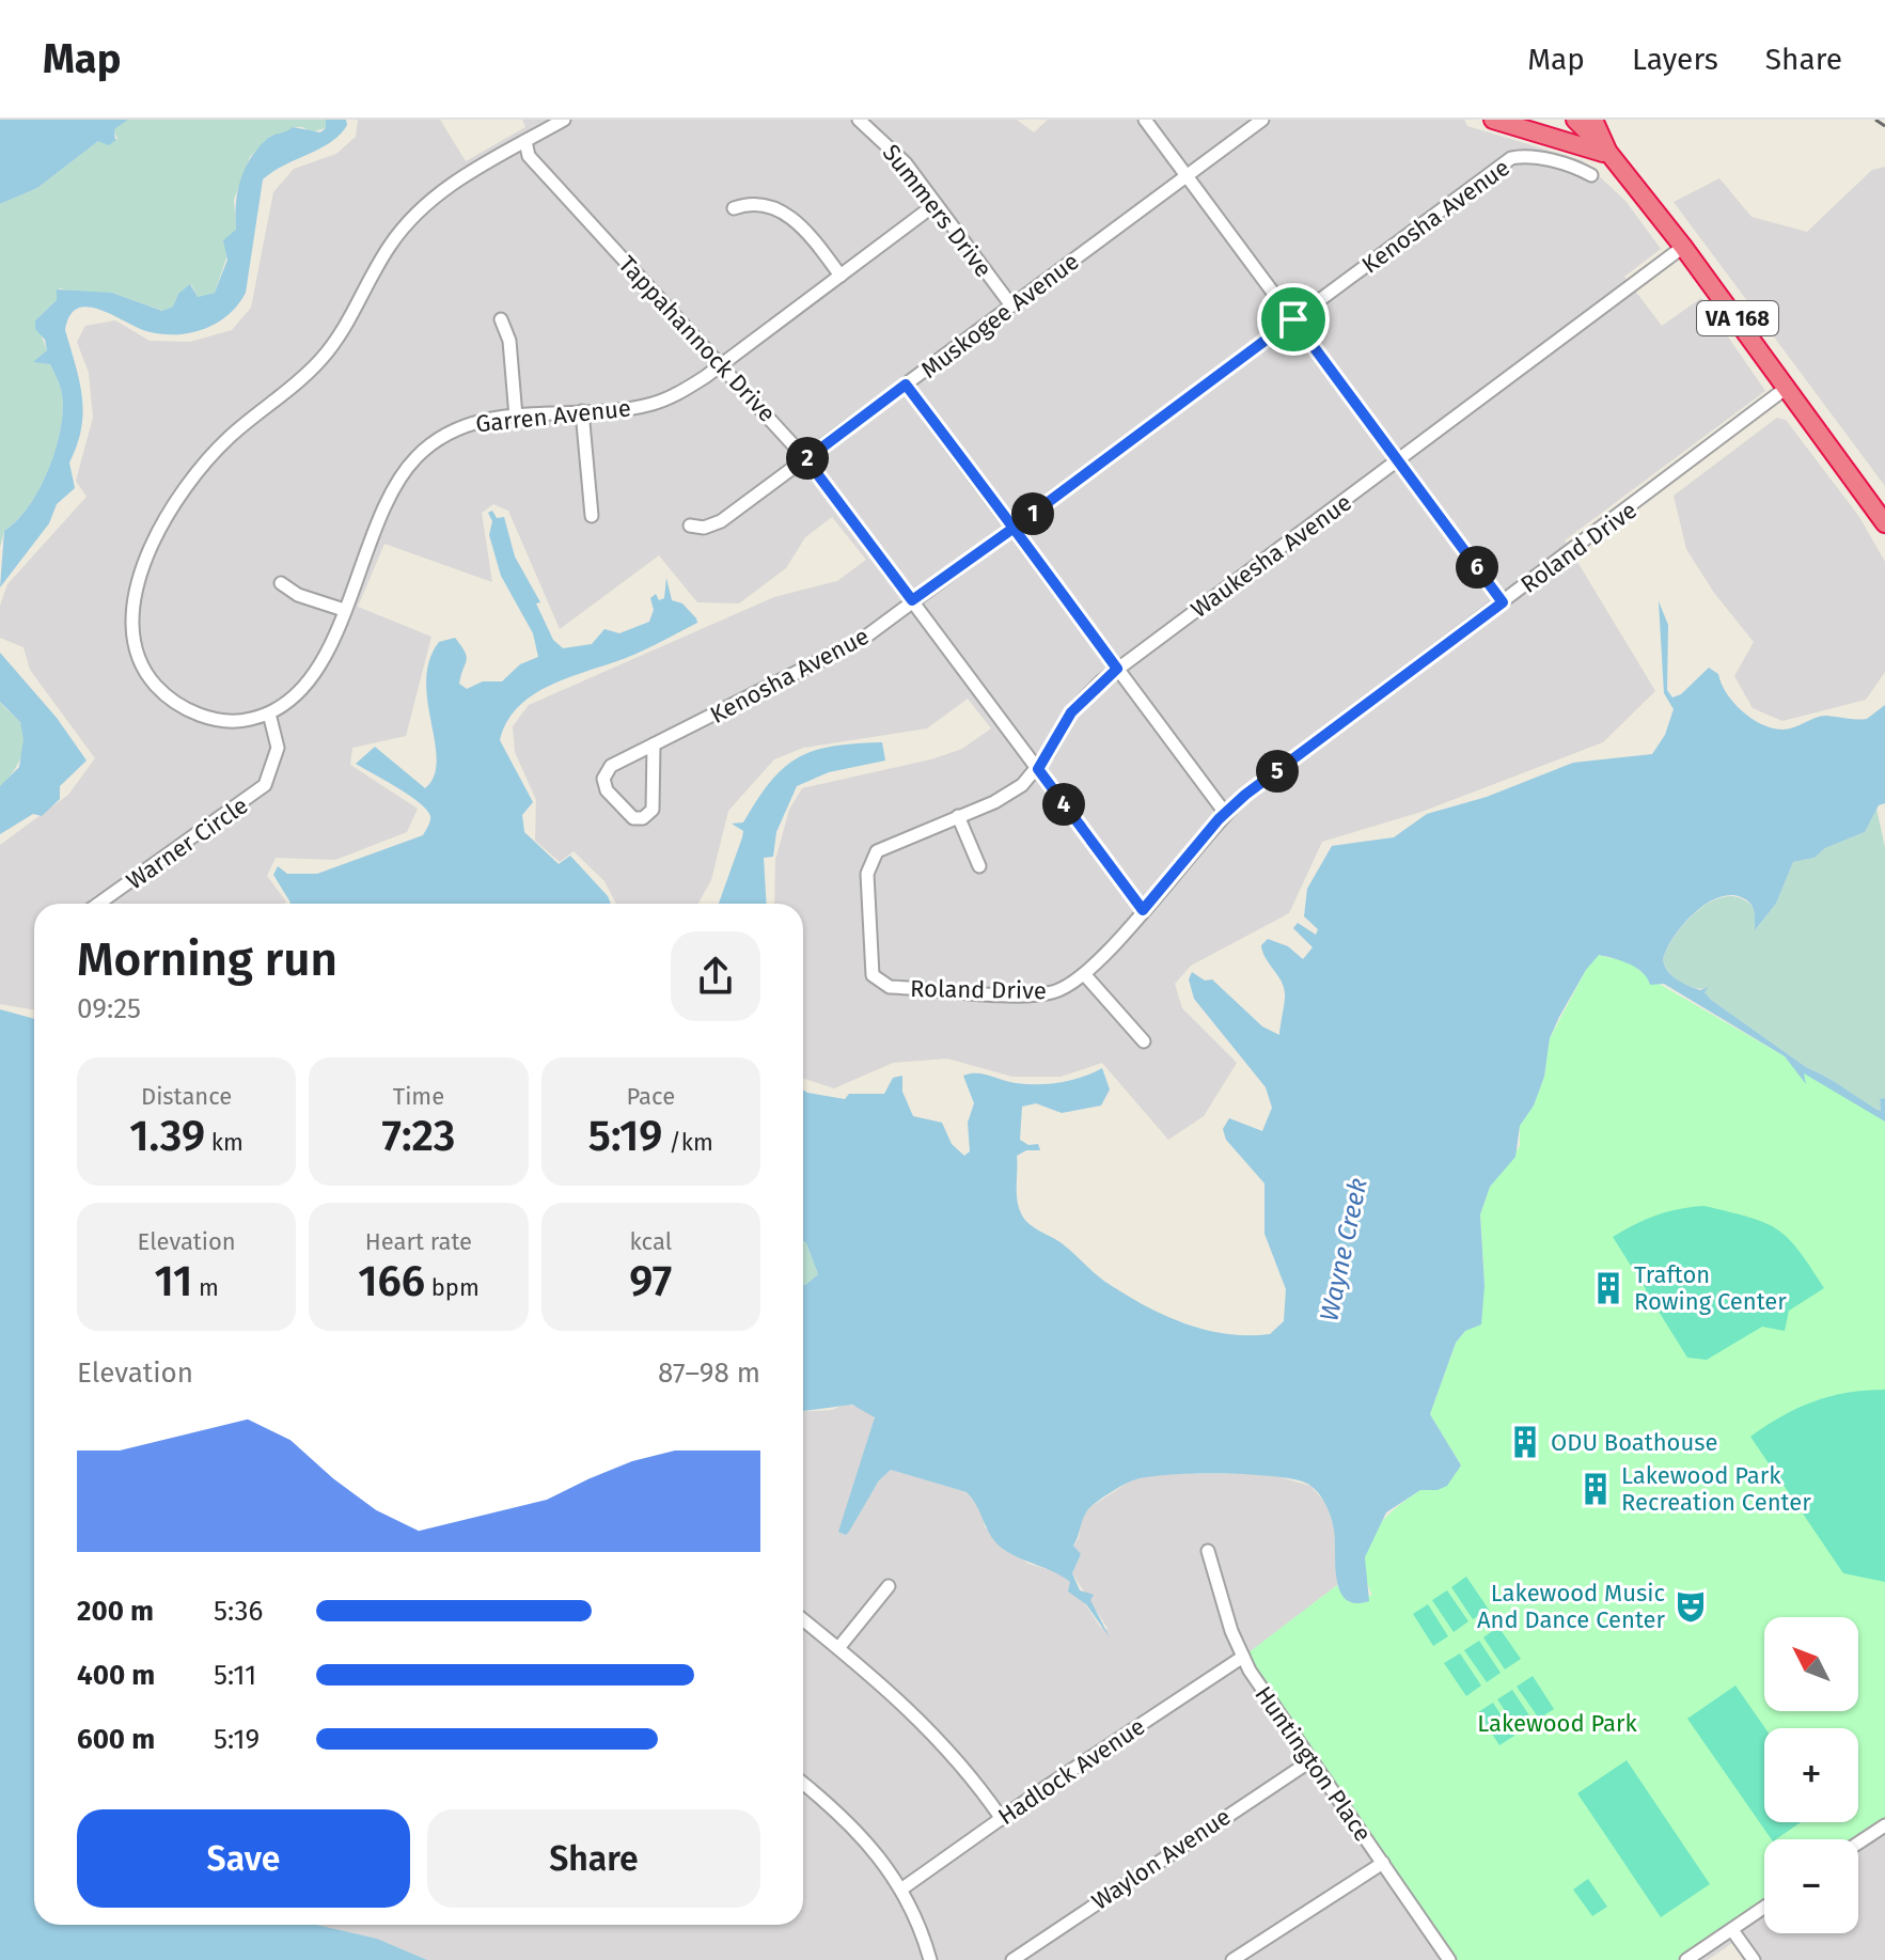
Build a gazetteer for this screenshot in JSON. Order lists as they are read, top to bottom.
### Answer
{
  "streets": {
    "highway": ["VA 168"],
    "street": [
      "Summers Drive",
      "Kenosha Avenue",
      "Muskogee Avenue",
      "Tappahannock Drive",
      "Garren Avenue",
      "Roland Drive",
      "Waukesha Avenue",
      "Warner Circle",
      "Huntington Place",
      "Hadlock Avenue",
      "Waylon Avenue"
    ]
  },
  "crossings": [
    ["Summers Drive", "Muskogee Avenue"],
    ["Summers Drive", "Garren Avenue"],
    ["Kenosha Avenue", "Tappahannock Drive"],
    ["Muskogee Avenue", "Tappahannock Drive"],
    ["VA 168", "Roland Drive"],
    ["VA 168", "Waukesha Avenue"],
    ["Tappahannock Drive", "Garren Avenue"],
    ["Tappahannock Drive", "Roland Drive"],
    ["Tappahannock Drive", "Waukesha Avenue"],
    ["Garren Avenue", "Warner Circle"],
    ["Roland Drive", "Waukesha Avenue"],
    ["Huntington Place", "Hadlock Avenue"],
    ["Huntington Place", "Waylon Avenue"]
  ],
  "water": ["Wayne Creek"],
  "parks": ["Lakewood Park"],
  "places": {
    "building": ["Trafton Rowing Center", "ODU Boathouse", "Lakewood Park Recreation Center"],
    "theatre": ["Lakewood Music And Dance Center"]
  },
  "north": "top left",
  "page": {
    "header": "Map",
    "nav": ["Map", "Layers", "Share"],
    "pins": [
      "2",
      "1",
      "6",
      "5",
      "4"
    ],
    "heading": ["Morning run", "09:25"],
    "stats": [
      ["Distance", "1.39 km"],
      ["Time", "7:23"],
      ["Pace", "5:19 /km"],
      ["Elevation", "11 m"],
      ["Heart rate", "166 bpm"],
      ["kcal", "97"]
    ],
    "chart": ["Elevation", "87–98 m"],
    "list": [
      {
        "name": "200 m",
        "note": "5:36"
      },
      {
        "name": "400 m",
        "note": "5:11"
      },
      {
        "name": "600 m",
        "note": "5:19"
      }
    ],
    "map_buttons": ["+", "−"],
    "buttons": ["Save", "Share"]
  }
}
